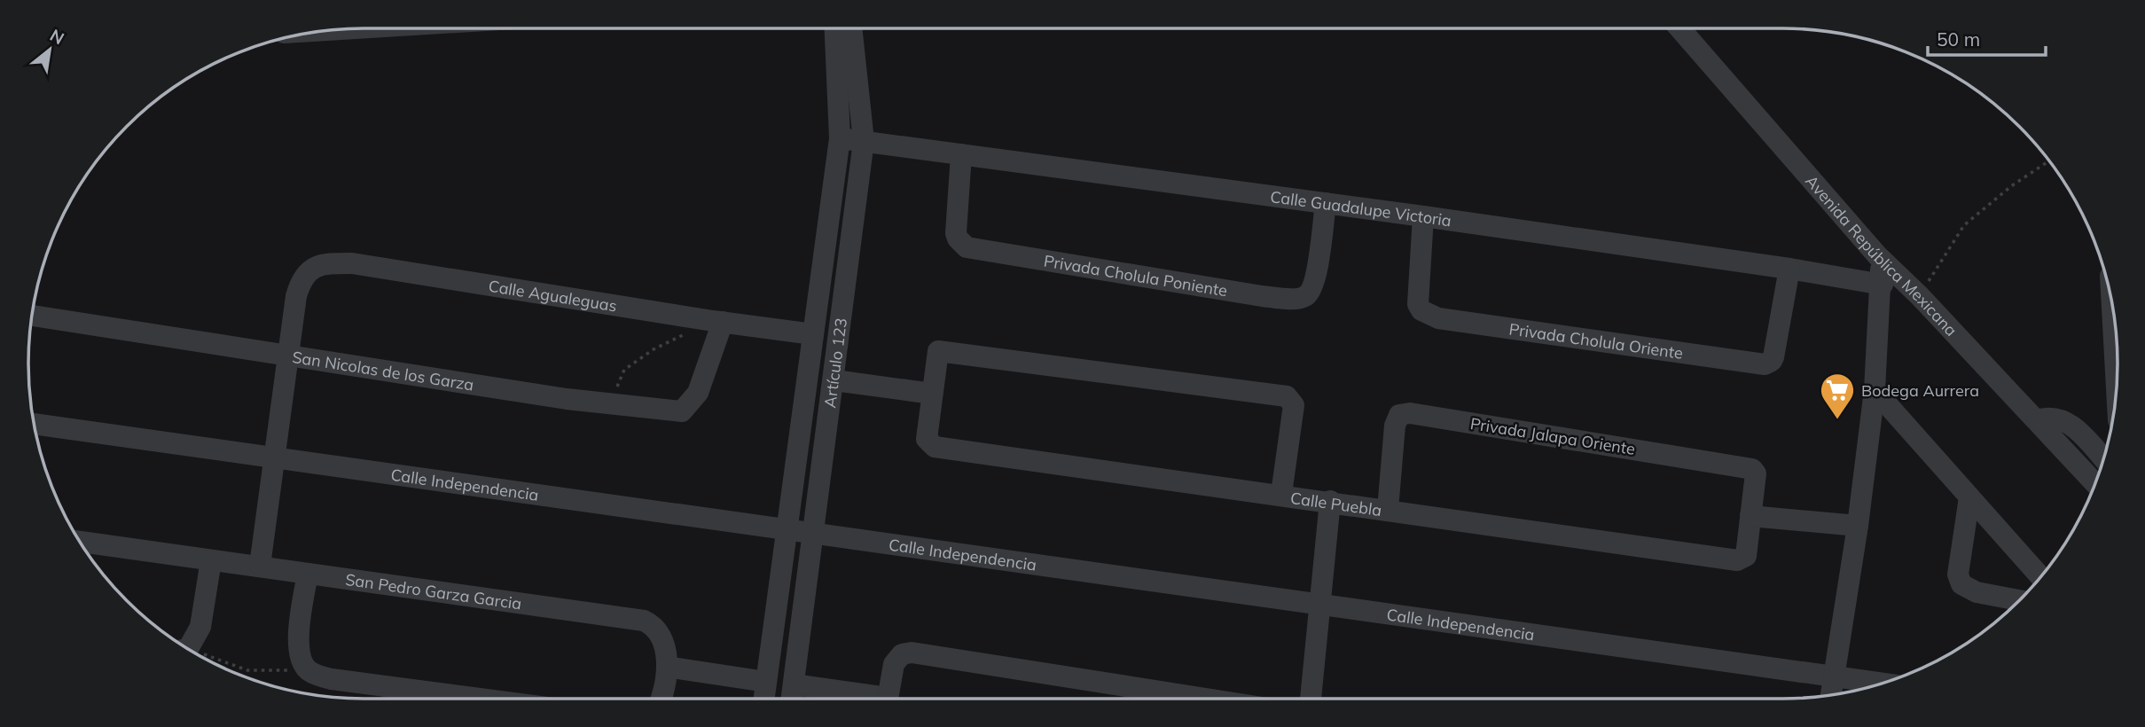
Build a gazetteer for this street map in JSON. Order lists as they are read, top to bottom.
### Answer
{
  "streets": {
    "street": [
      "Calle Guadalupe Victoria",
      "Avenida República Mexicana",
      "Privada Cholula Poniente",
      "Calle Agualeguas",
      "Privada Cholula Oriente",
      "Artículo 123",
      "San Nicolas de los Garza",
      "Privada Jalapa Oriente",
      "Calle Independencia",
      "Calle Puebla",
      "San Pedro Garza Garcia"
    ]
  },
  "crossings": [
    ["Calle Guadalupe Victoria", "Privada Cholula Poniente"],
    ["Calle Guadalupe Victoria", "Privada Cholula Oriente"],
    ["Calle Guadalupe Victoria", "Artículo 123"],
    ["Calle Agualeguas", "Artículo 123"],
    ["Calle Agualeguas", "San Nicolas de los Garza"],
    ["Artículo 123", "Calle Independencia"],
    ["Privada Jalapa Oriente", "Calle Puebla"]
  ],
  "places": {
    "supermarket": ["Bodega Aurrera"]
  },
  "scale_bar": "50 m",
  "north": "top right"
}
